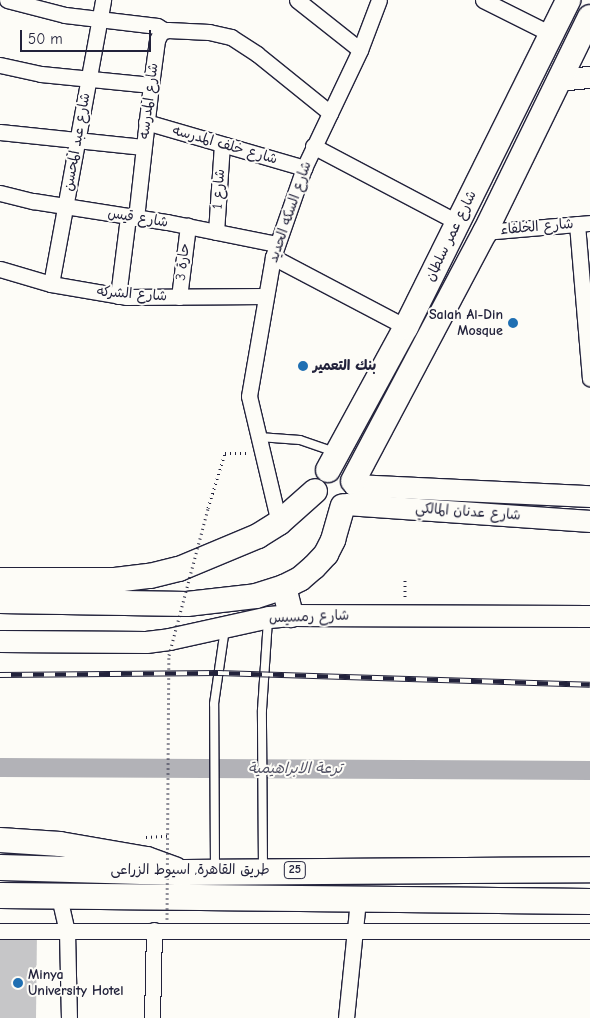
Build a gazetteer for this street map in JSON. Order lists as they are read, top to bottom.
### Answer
{
  "streets": {
    "highway": ["طريق القاهرة, اسيوط الزراعى", "25"],
    "main road": ["شارع عمر سلطان", "شارع عدنان المالكي", "شارع رمسيس"],
    "street": [
      "شارع المدرسه",
      "شارع عبد المحسن",
      "شارع خلف المدرسه",
      "شارع 1",
      "شارع السكه الحديد",
      "شارع قيس",
      "شارع الخلفاء",
      "حارة 3",
      "شارع الشركه"
    ]
  },
  "crossings": [
    ["شارع المدرسه", "شارع خلف المدرسه"],
    ["شارع المدرسه", "شارع قيس"],
    ["شارع المدرسه", "شارع الشركه"],
    ["شارع عبد المحسن", "شارع قيس"],
    ["شارع عبد المحسن", "شارع الشركه"],
    ["شارع خلف المدرسه", "شارع 1"],
    ["شارع خلف المدرسه", "شارع السكه الحديد"],
    ["شارع 1", "شارع قيس"],
    ["شارع السكه الحديد", "شارع قيس"],
    ["شارع السكه الحديد", "شارع الشركه"],
    ["شارع قيس", "شارع عمر سلطان"],
    ["شارع قيس", "حارة 3"],
    ["شارع الخلفاء", "شارع عمر سلطان"],
    ["شارع عمر سلطان", "شارع عدنان المالكي"],
    ["حارة 3", "شارع الشركه"]
  ],
  "water": ["ترعة الابراهيمية"],
  "places": ["Salah Al-Din Mosque", "بنك التعمير", "Minya University Hotel"],
  "scale_bar": "50 m"
}
